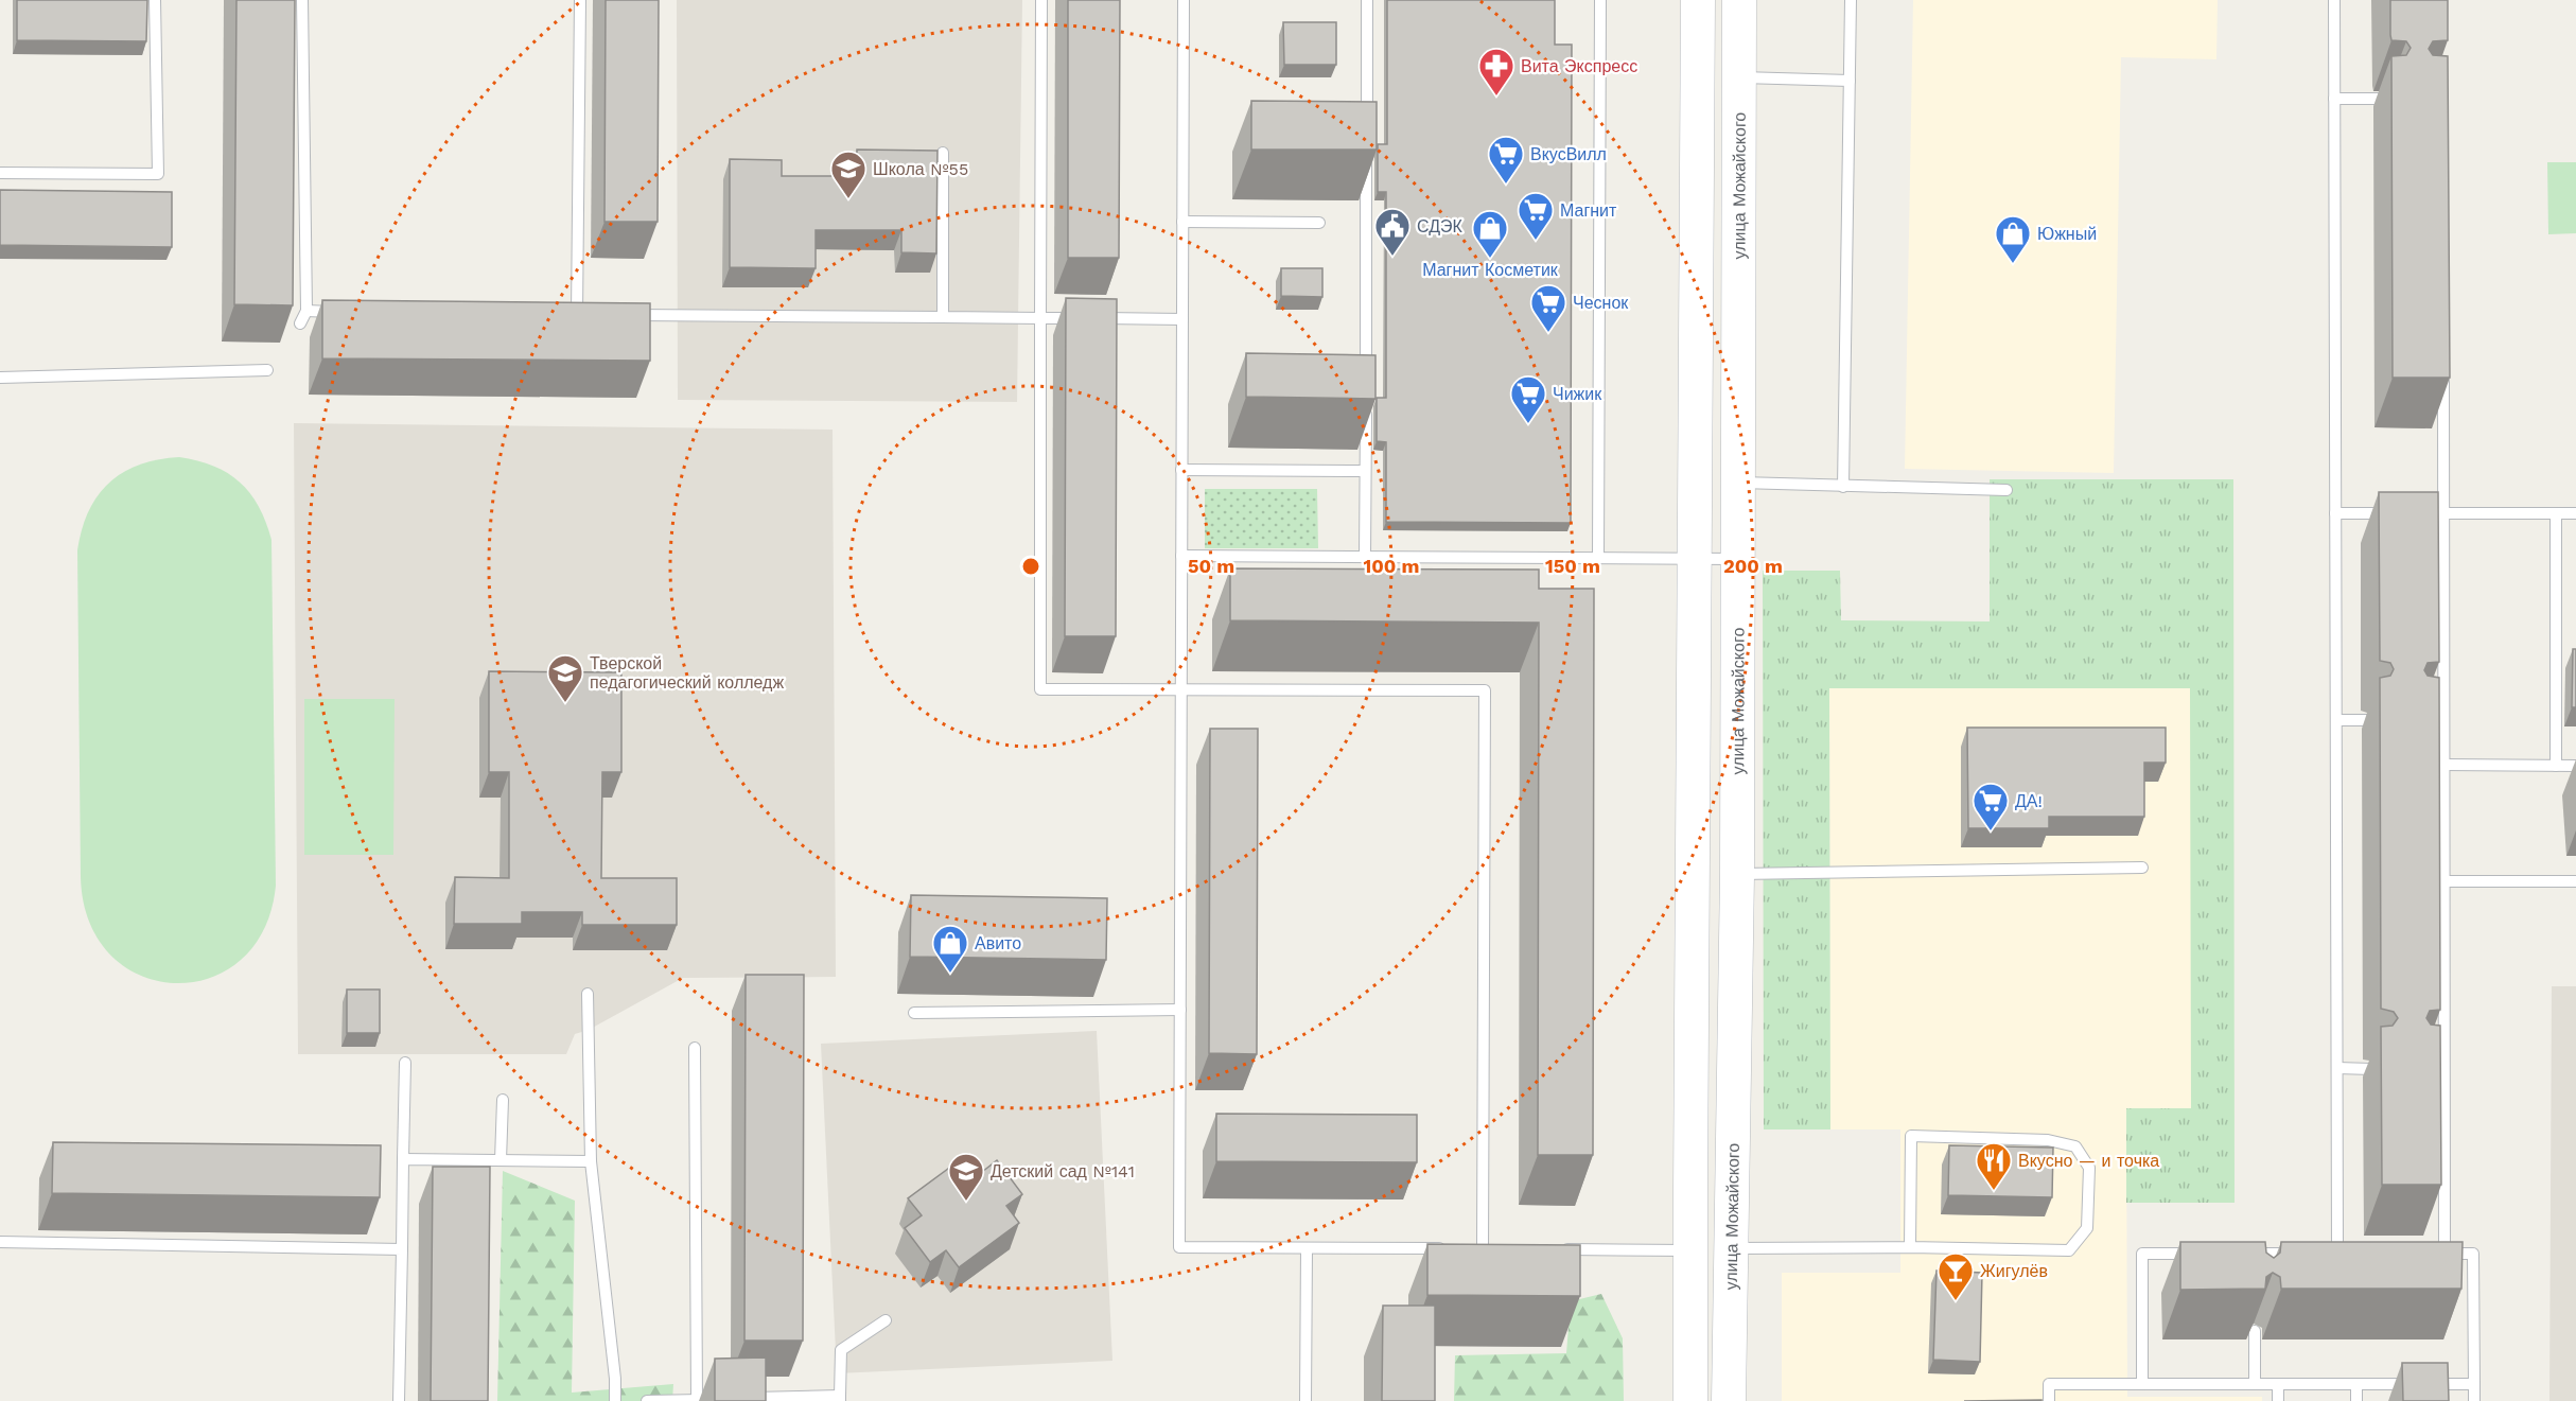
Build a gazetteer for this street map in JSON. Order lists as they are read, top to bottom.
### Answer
{
  "streets": {
    "main road": ["улица Можайского"]
  },
  "places": {
    "pharmacy": ["Вита Экспресс"],
    "supermarket": [
      "ВкусВилл",
      "Магнит",
      "Чеснок",
      "Чижик",
      "ДА!"
    ],
    "school or university": ["Школа №55", "Тверской педагогический колледж", "Детский сад №141"],
    "public building": ["СДЭК"],
    "shop": ["Магнит Косметик", "Южный", "Авито"],
    "restaurant": ["Вкусно — и точка"],
    "bar": ["Жигулёв"]
  },
  "rings": [
    "50 m",
    "100 m",
    "150 m",
    "200 m"
  ]
}
